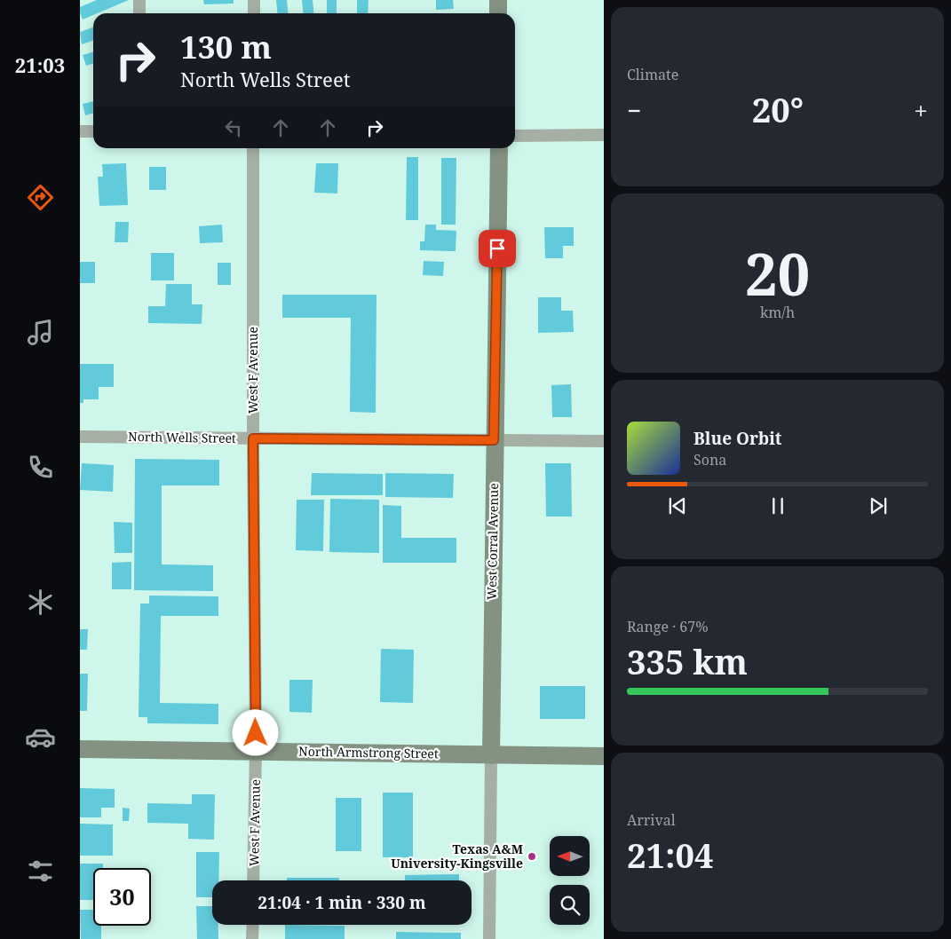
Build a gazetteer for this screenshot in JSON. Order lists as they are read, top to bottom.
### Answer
{
  "streets": {
    "main road": ["West Corral Avenue", "North Armstrong Street"],
    "street": ["West F Avenue", "North Wells Street"]
  },
  "crossings": [
    ["West F Avenue", "North Wells Street"],
    ["West F Avenue", "North Armstrong Street"],
    ["North Wells Street", "West Corral Avenue"],
    ["West Corral Avenue", "North Armstrong Street"]
  ],
  "places": ["Texas A&M University-Kingsville"],
  "north": "left",
  "page": {
    "tabs": "21:03",
    "tile": [
      "Climate",
      ["20", "km/h"],
      ["Range · 67%", "335 km"],
      ["Arrival", "21:04"]
    ],
    "turn": ["130 m", "North Wells Street"],
    "heat": ["−", "20°", "+"],
    "song": ["Blue Orbit", "Sona"],
    "limit": "30",
    "trip": "21:04 · 1 min · 330 m"
  }
}
